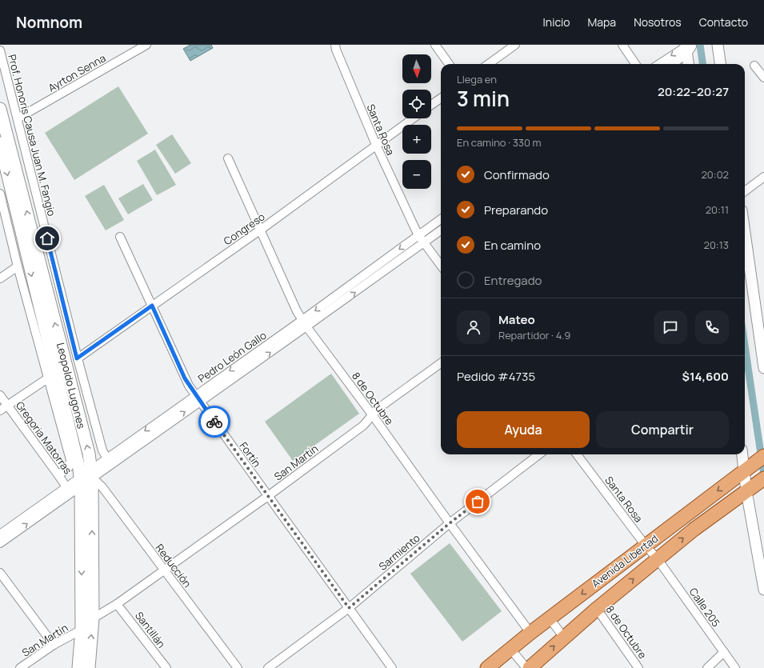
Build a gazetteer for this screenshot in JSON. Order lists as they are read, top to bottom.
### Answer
{
  "streets": {
    "main road": ["Leopoldo Lugones", "Avenida Libertad"],
    "street": [
      "Ayrton Senna",
      "Santa Rosa",
      "Prof. Honoris Causa Juan M. Fangio",
      "Congreso",
      "Pedro León Gallo",
      "8 de Octubre",
      "Gregoria Matorras",
      "Fortín",
      "San Martín",
      "Sarmiento",
      "Reducción",
      "Calle 205",
      "Santillán"
    ]
  },
  "crossings": [
    ["Ayrton Senna", "Prof. Honoris Causa Juan M. Fangio"],
    ["Santa Rosa", "Congreso"],
    ["Santa Rosa", "Pedro León Gallo"],
    ["Santa Rosa", "Avenida Libertad"],
    ["Santa Rosa", "Calle 205"],
    ["Prof. Honoris Causa Juan M. Fangio", "Congreso"],
    ["Prof. Honoris Causa Juan M. Fangio", "Pedro León Gallo"],
    ["Congreso", "8 de Octubre"],
    ["Congreso", "Fortín"],
    ["Pedro León Gallo", "Leopoldo Lugones"],
    ["Pedro León Gallo", "8 de Octubre"],
    ["Pedro León Gallo", "Gregoria Matorras"],
    ["Pedro León Gallo", "Fortín"],
    ["Pedro León Gallo", "Reducción"],
    ["Leopoldo Lugones", "San Martín"],
    ["Leopoldo Lugones", "Reducción"],
    ["8 de Octubre", "San Martín"],
    ["8 de Octubre", "Sarmiento"],
    ["8 de Octubre", "Avenida Libertad"],
    ["Fortín", "San Martín"],
    ["Fortín", "Sarmiento"],
    ["San Martín", "Reducción"],
    ["San Martín", "Santillán"],
    ["Avenida Libertad", "Calle 205"]
  ],
  "north": "bottom",
  "page": {
    "header": "Nomnom",
    "nav": [
      "Inicio",
      "Mapa",
      "Nosotros",
      "Contacto"
    ],
    "map_buttons": ["+", "−"],
    "heading": ["3 min", "Llega en", "20:22–20:27"],
    "panel": [
      "Mateo",
      "Repartidor · 4.9",
      "Pedido #4735",
      "$14,600"
    ],
    "bar": "En camino · 330 m",
    "list": [
      ["Confirmado", "20:02"],
      ["Preparando", "20:11"],
      ["En camino", "20:13"],
      "Entregado"
    ],
    "buttons": ["Ayuda", "Compartir"]
  }
}
